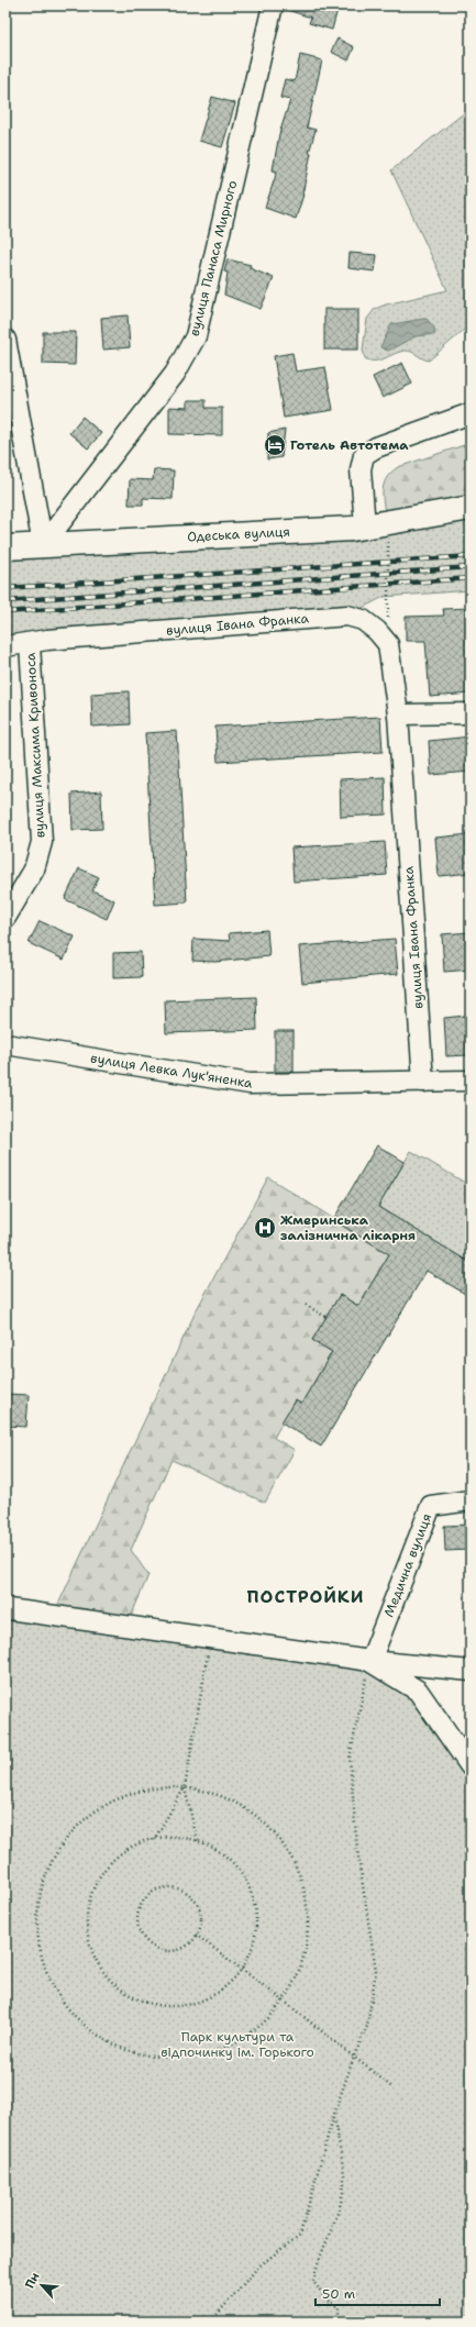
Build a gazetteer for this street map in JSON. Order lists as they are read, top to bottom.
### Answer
{
  "streets": {
    "main road": ["Одеська вулиця"],
    "street": [
      "вулиця Панаса Мирного",
      "вулиця Івана Франка",
      "вулиця Максима Кривоноса",
      "вулиця Левка Лук'яненка",
      "Медична вулиця"
    ]
  },
  "crossings": [
    ["вулиця Панаса Мирного", "Одеська вулиця"],
    ["вулиця Івана Франка", "вулиця Максима Кривоноса"],
    ["вулиця Івана Франка", "вулиця Левка Лук'яненка"]
  ],
  "districts": ["ПОСТРОЙКИ"],
  "parks": ["Парк культури та відпочинку ім. Горького"],
  "places": {
    "hotel": ["Готель Автотема"],
    "hospital": ["Жмеринська залізнична лікарня"]
  },
  "scale_bar": "50 m",
  "north": "top left"
}
